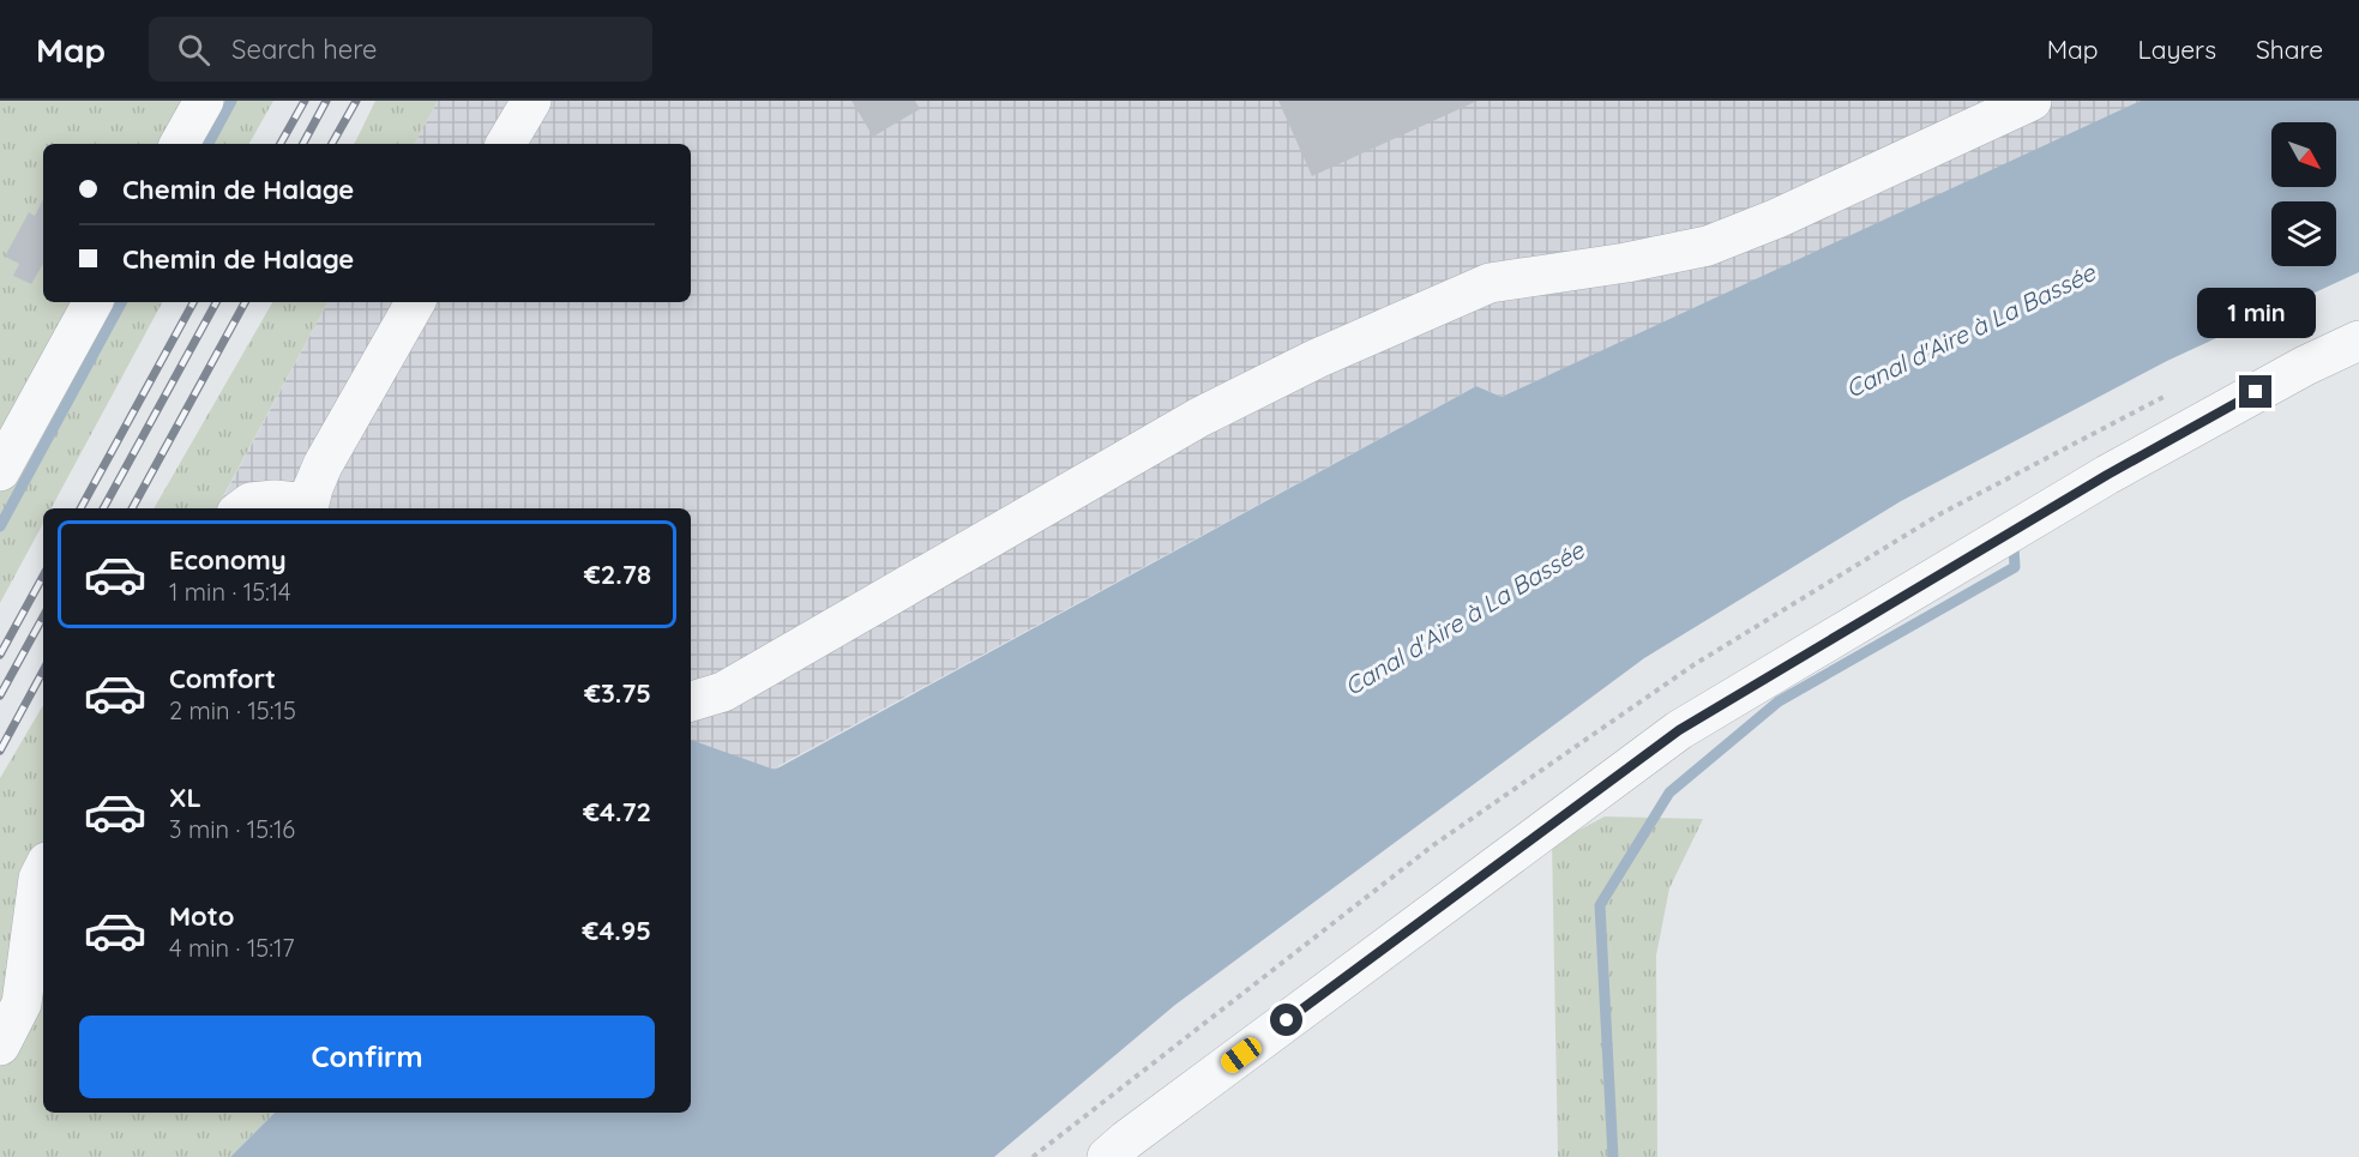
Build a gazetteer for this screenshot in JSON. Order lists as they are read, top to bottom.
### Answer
{
  "water": ["Canal d'Aire à La Bassée"],
  "north": "bottom right",
  "page": {
    "header": "Map",
    "search": "Search here",
    "nav": ["Map", "Layers", "Share"],
    "banner": ["Chemin de Halage", "Chemin de Halage"],
    "bubble": "1 min",
    "list": [
      {
        "name": "Economy",
        "note": "1 min · 15:14",
        "value": "€2.78"
      },
      {
        "name": "Comfort",
        "note": "2 min · 15:15",
        "value": "€3.75"
      },
      {
        "name": "XL",
        "note": "3 min · 15:16",
        "value": "€4.72"
      },
      {
        "name": "Moto",
        "note": "4 min · 15:17",
        "value": "€4.95"
      }
    ],
    "buttons": "Confirm"
  }
}
